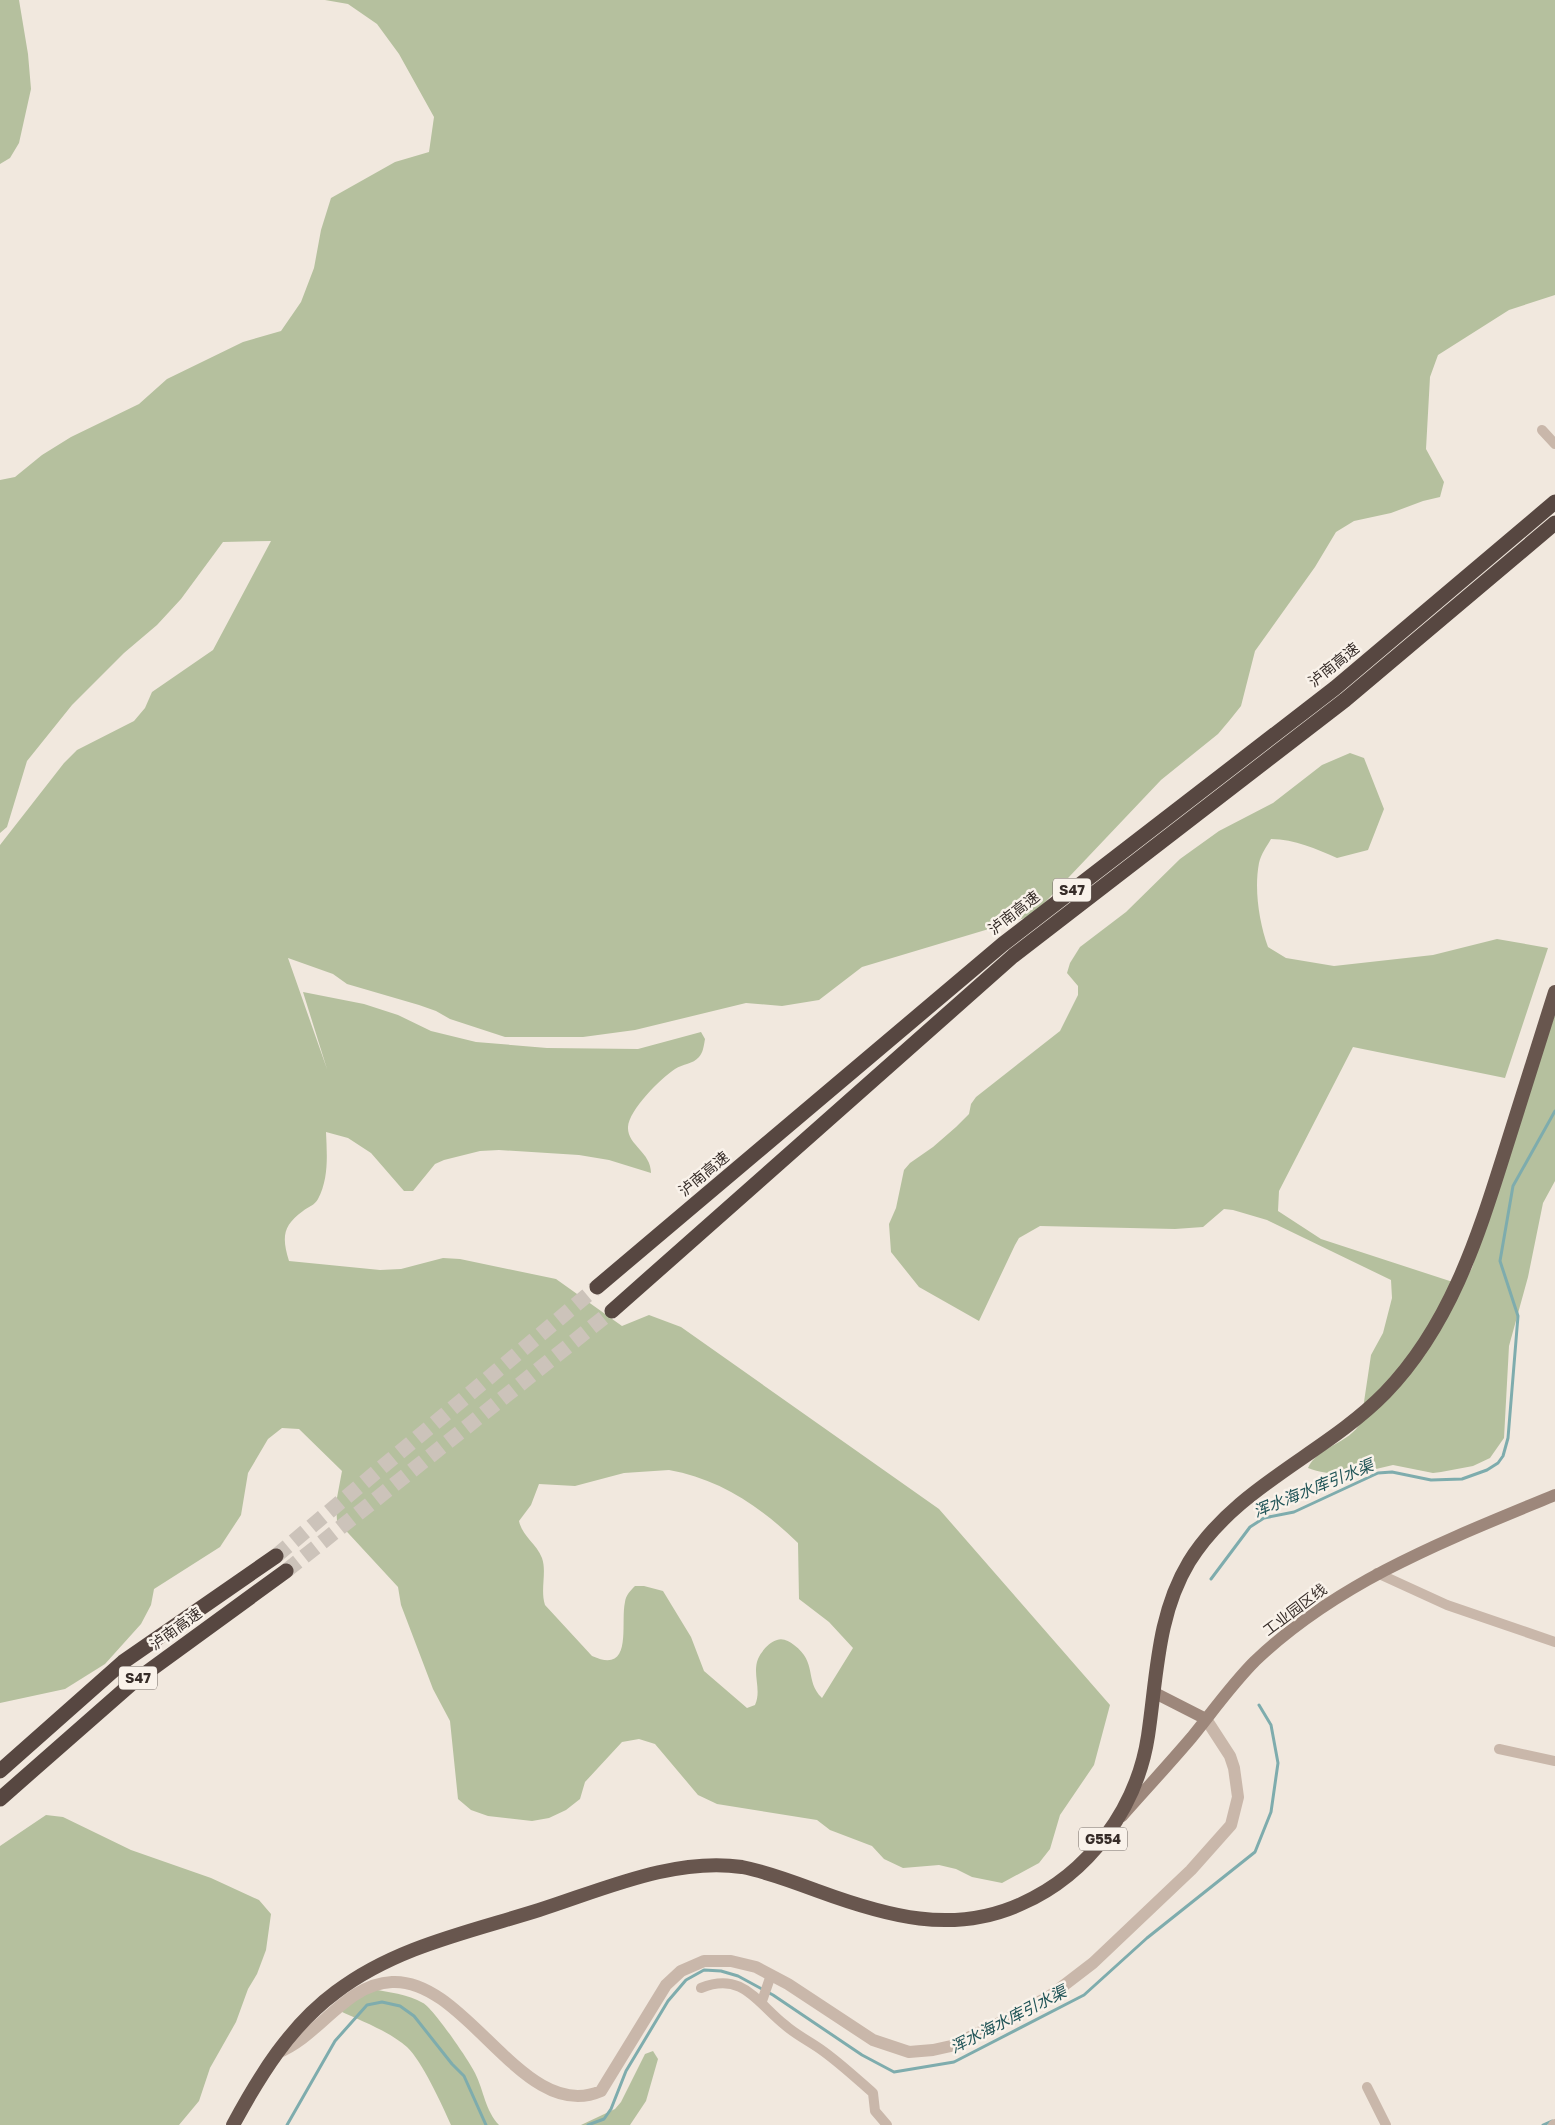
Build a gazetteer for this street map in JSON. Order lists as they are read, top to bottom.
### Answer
{
  "streets": {
    "highway": ["泸南高速", "S47", "G554"],
    "main road": ["工业园区线"]
  },
  "crossings": [
    ["工业园区线", "G554"]
  ],
  "water": ["浑水海水库引水渠"]
}
